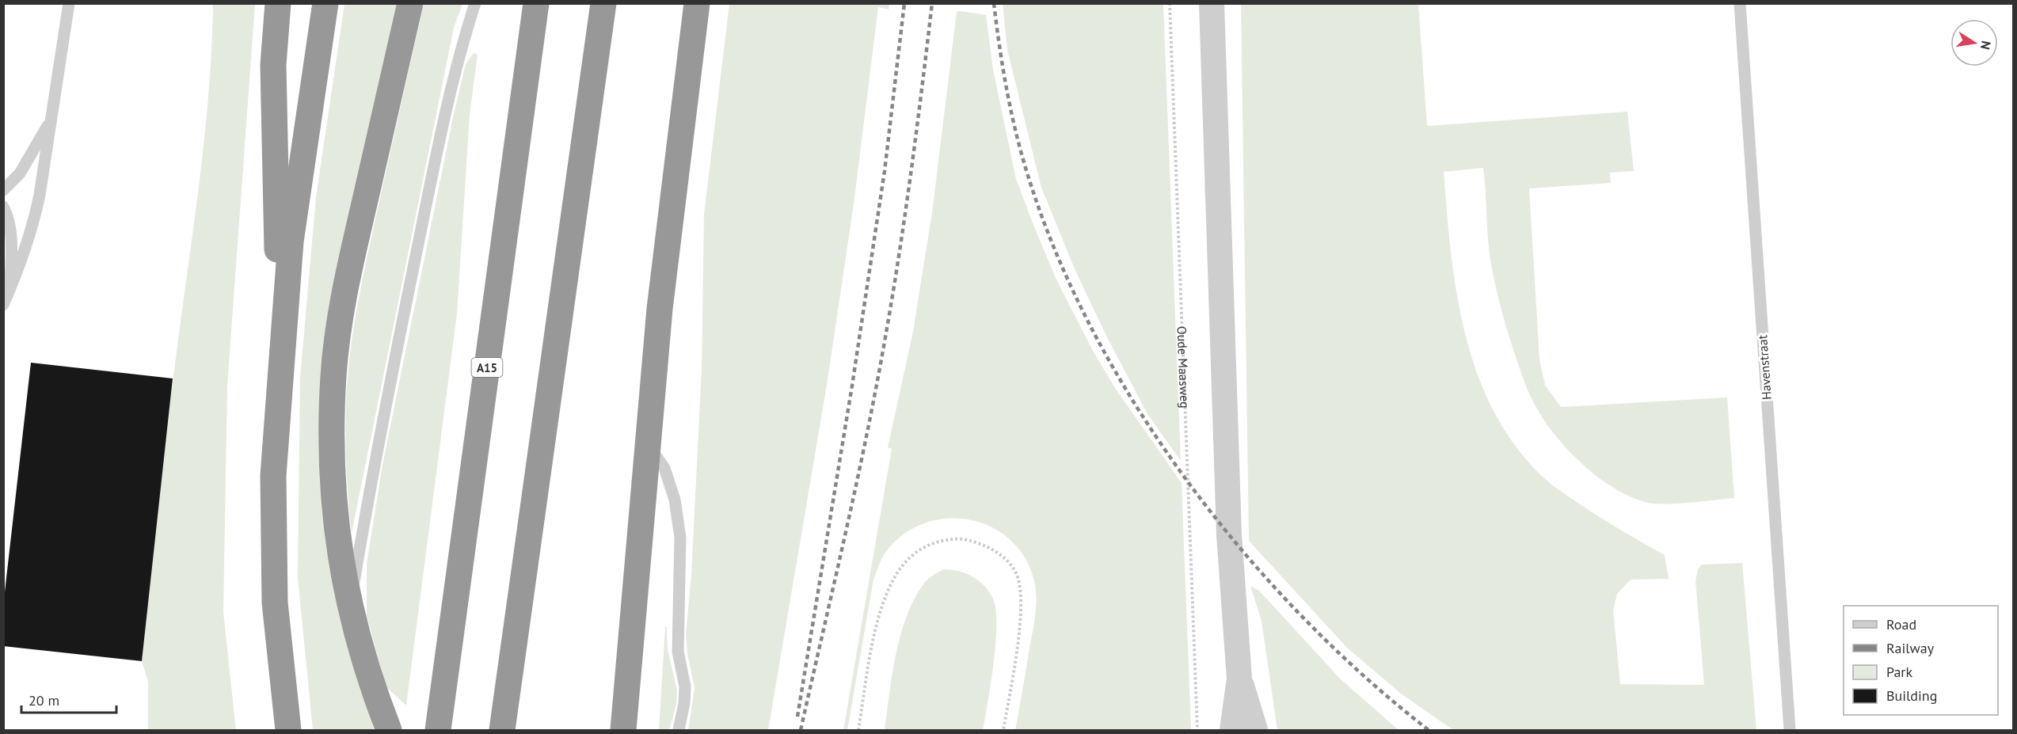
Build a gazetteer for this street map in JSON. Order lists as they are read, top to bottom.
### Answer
{
  "streets": {
    "highway": ["A15"],
    "lane": ["Havenstraat"],
    "path": ["Oude Maasweg"]
  },
  "legend": [
    "Road",
    "Railway",
    "Park",
    "Building"
  ],
  "scale_bar": "20 m",
  "north": "right"
}
